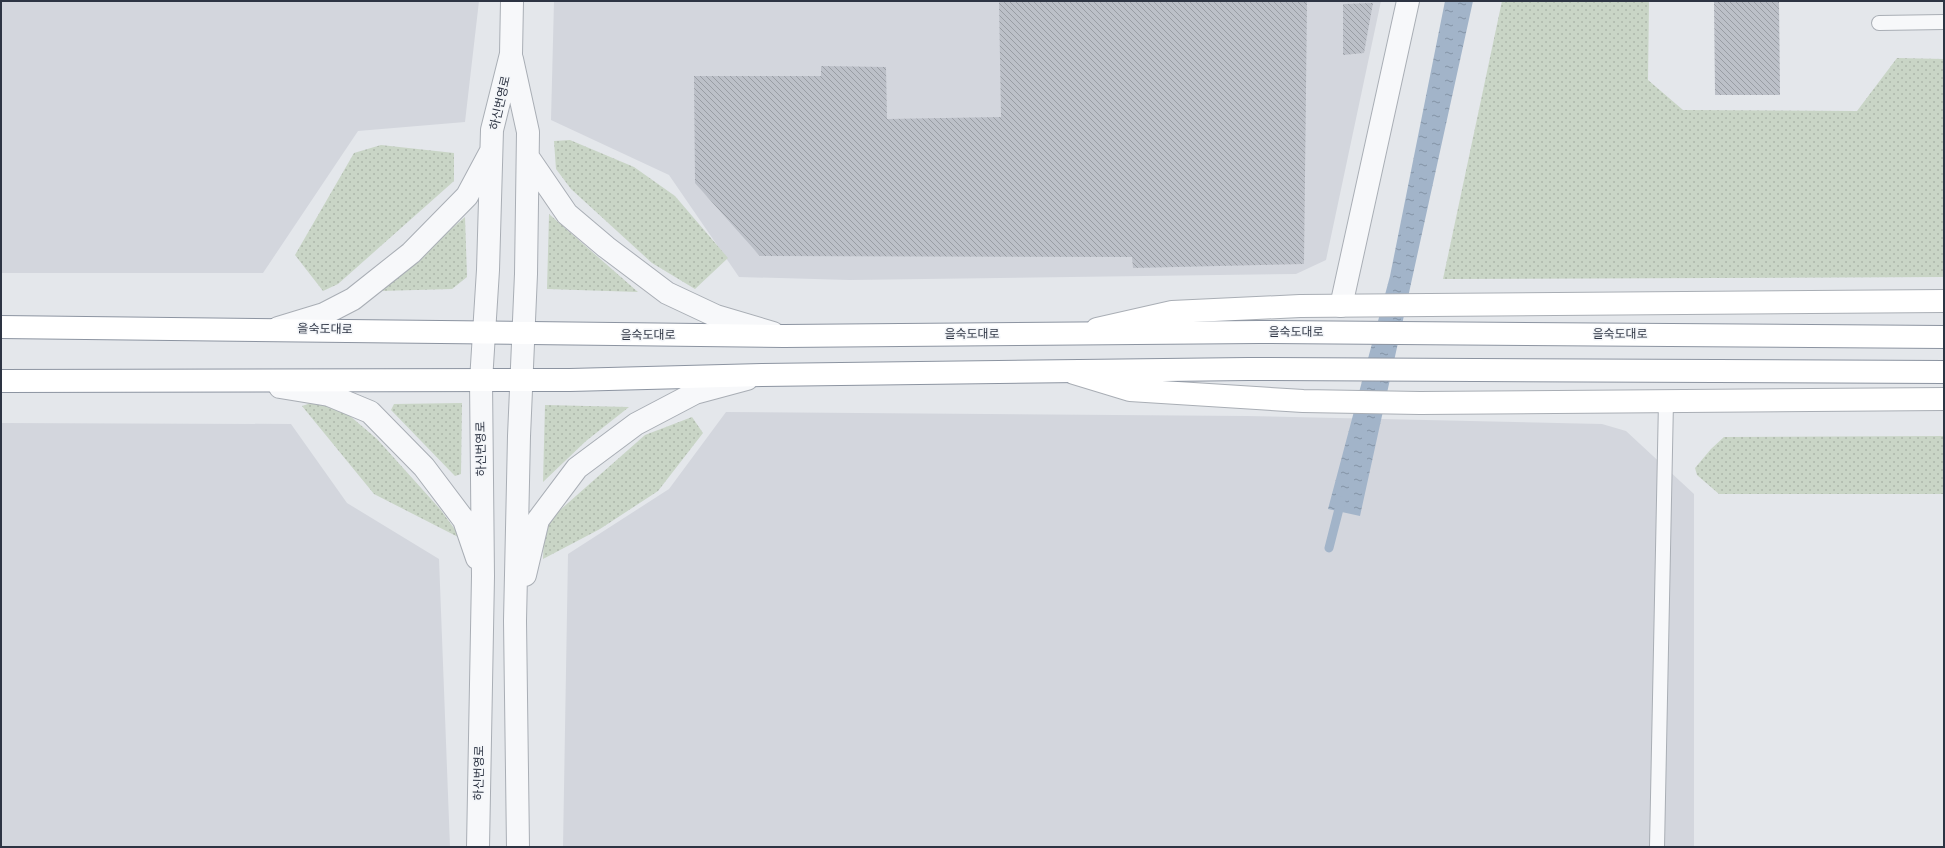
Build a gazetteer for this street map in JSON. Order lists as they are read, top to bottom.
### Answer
{
  "streets": {
    "main road": ["을숙도대로"],
    "street": ["하신번영로"]
  },
  "crossings": [
    ["하신번영로", "을숙도대로"]
  ]
}
